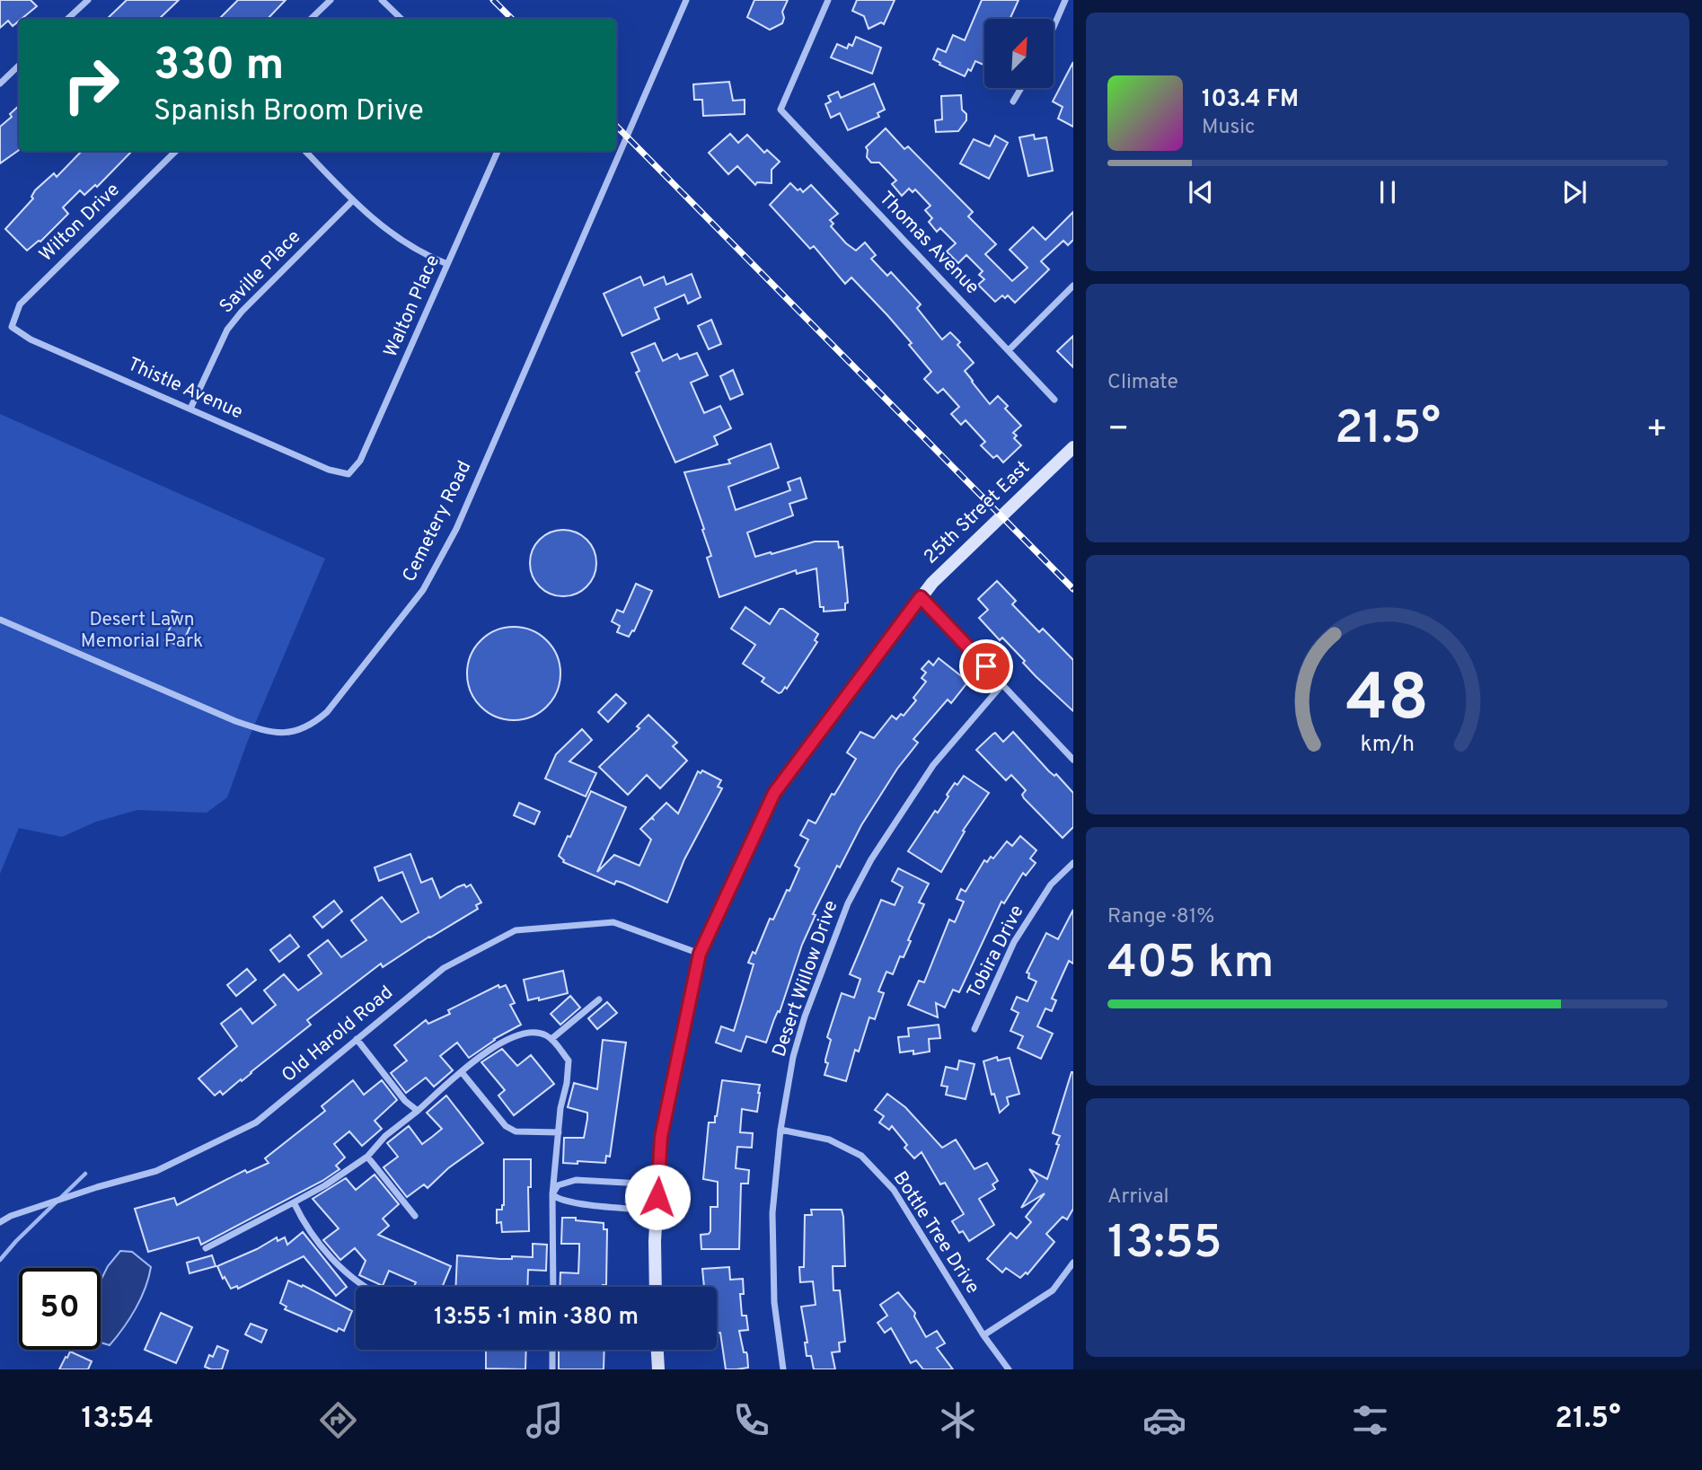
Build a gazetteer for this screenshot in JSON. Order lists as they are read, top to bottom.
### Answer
{
  "streets": {
    "main road": ["25th Street East"],
    "street": [
      "Wilton Drive",
      "Thomas Avenue",
      "Saville Place",
      "Walton Place",
      "Thistle Avenue",
      "Cemetery Road",
      "Tobira Drive",
      "Desert Willow Drive",
      "Old Harold Road",
      "Bottle Tree Drive"
    ]
  },
  "crossings": [
    ["Wilton Drive", "Thistle Avenue"],
    ["Saville Place", "Thistle Avenue"],
    ["Walton Place", "Thistle Avenue"],
    ["25th Street East", "Old Harold Road"],
    ["Desert Willow Drive", "Bottle Tree Drive"]
  ],
  "parks": ["Desert Lawn Memorial Park"],
  "north": "top right",
  "page": {
    "turn": ["330 m", "Spanish Broom Drive"],
    "song": ["103.4 FM", "Music"],
    "tile": [
      "Climate",
      ["Range · 81%", "405 km"],
      ["Arrival", "13:55"]
    ],
    "heat": ["−", "21.5°", "+"],
    "limit": "50",
    "trip": "13:55 · 1 min · 380 m",
    "tabs": ["13:54", "21.5°"],
    "gauge": ["48", "km/h"]
  }
}
